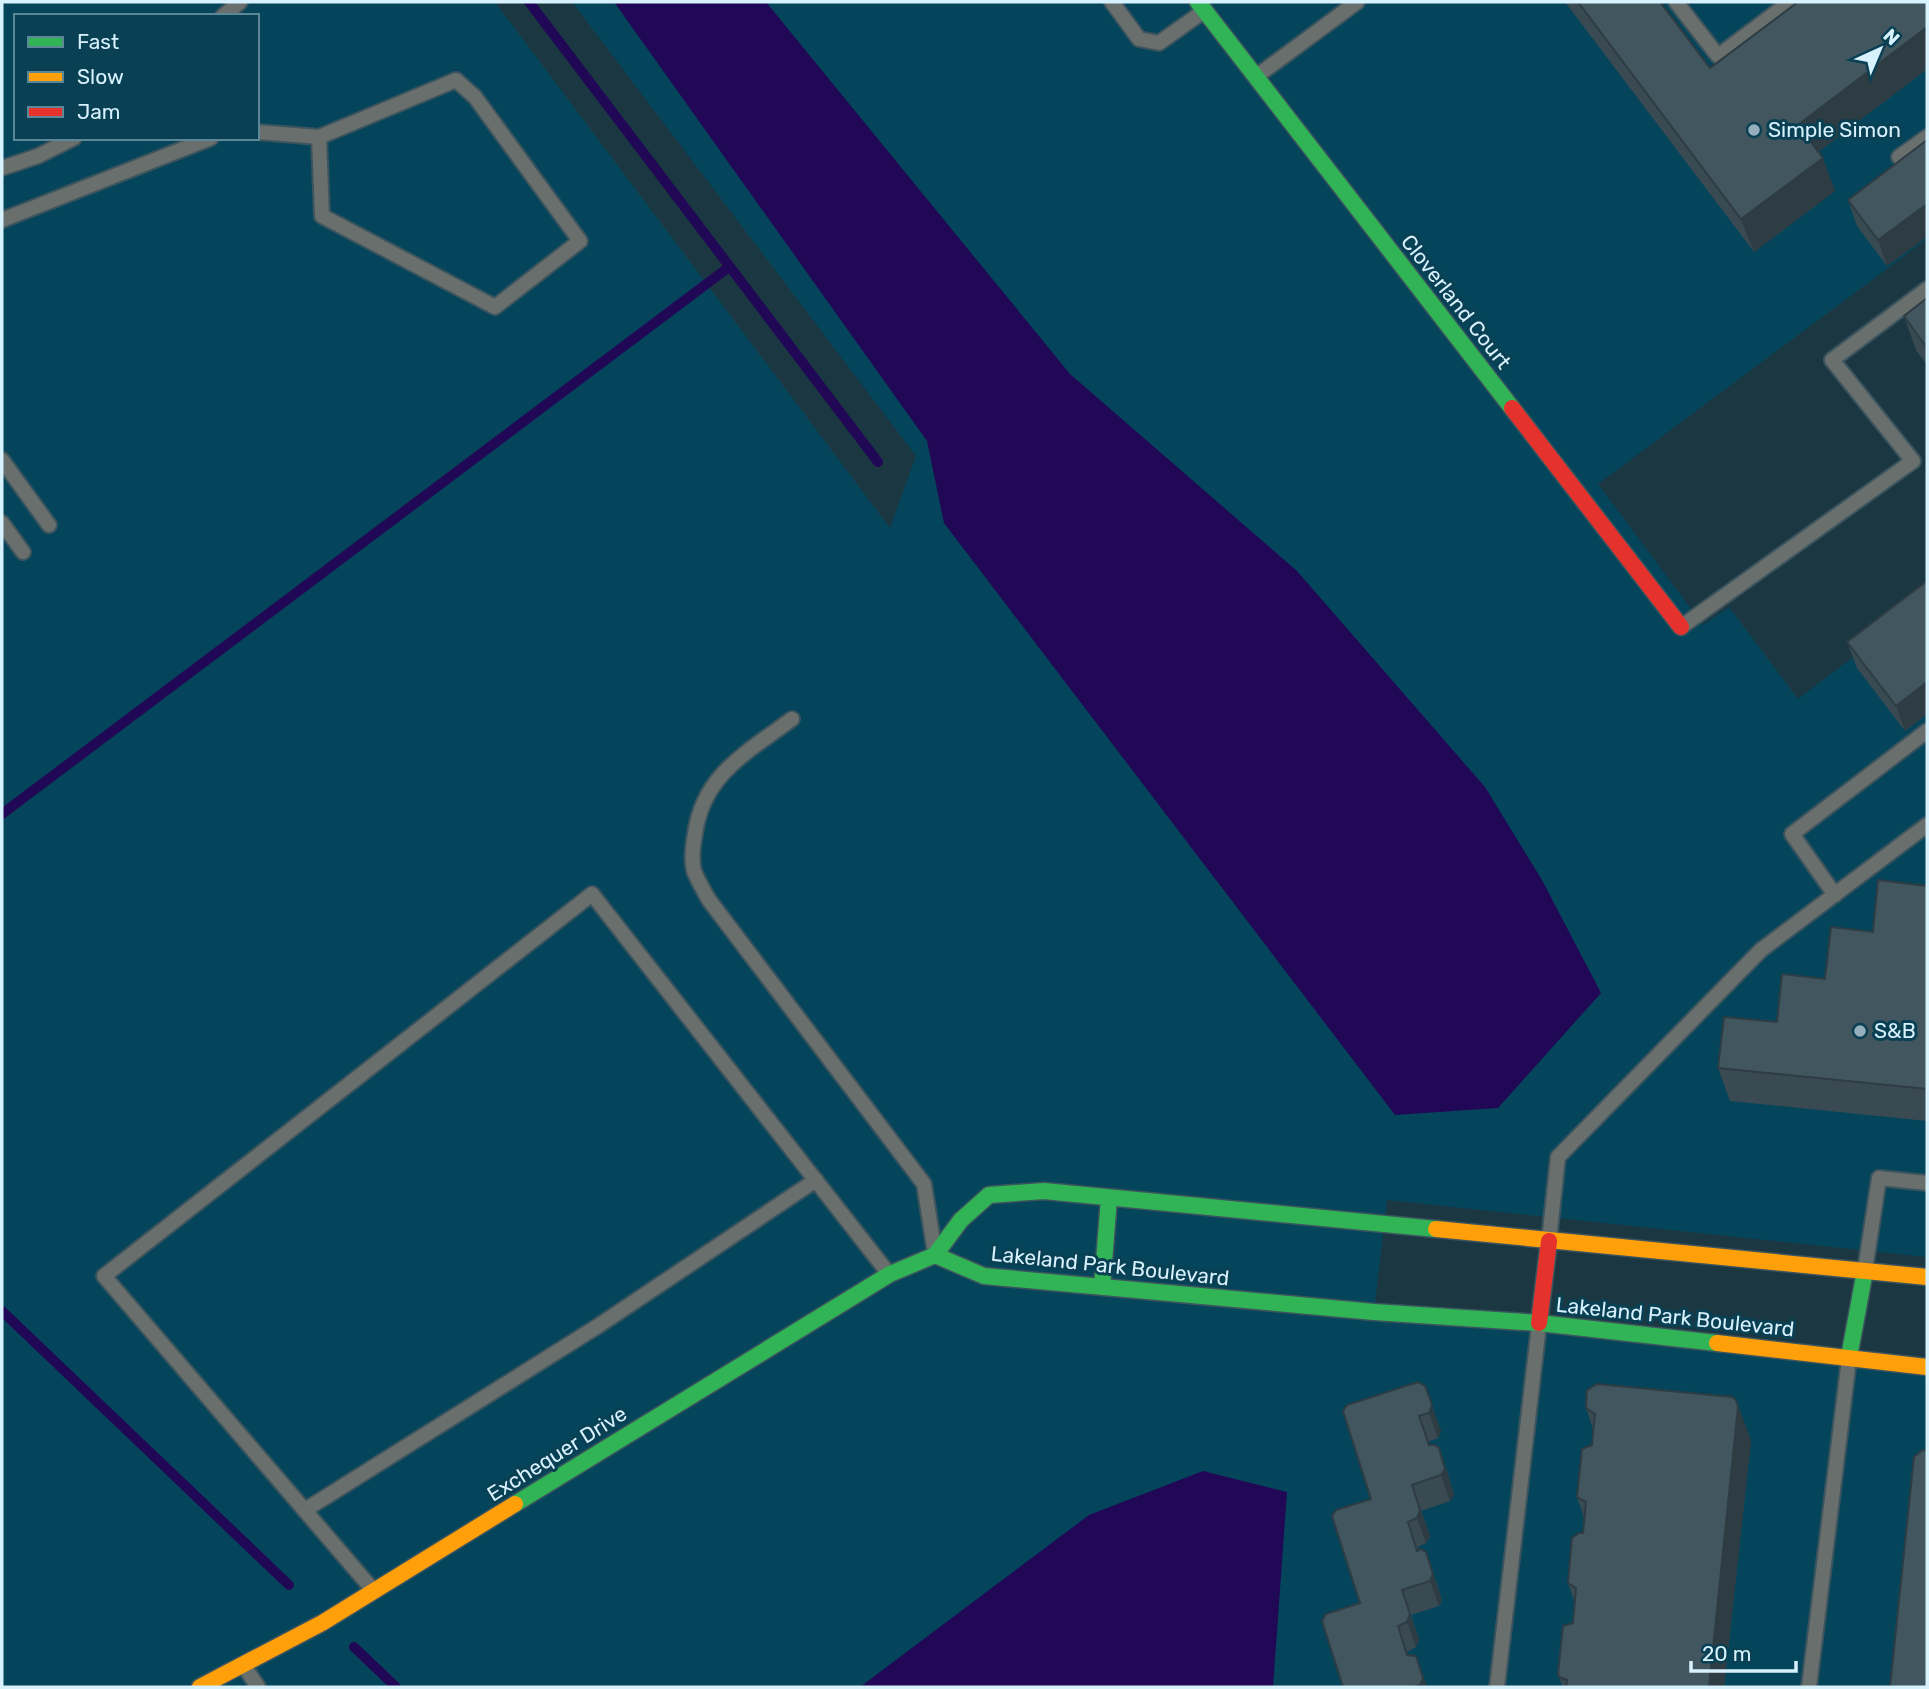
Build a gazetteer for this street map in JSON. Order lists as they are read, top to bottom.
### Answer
{
  "streets": {
    "street": ["Cloverland Court", "Lakeland Park Boulevard", "Exchequer Drive"]
  },
  "crossings": [
    ["Lakeland Park Boulevard", "Exchequer Drive"]
  ],
  "places": ["Simple Simon", "S&B"],
  "legend": ["Fast", "Slow", "Jam"],
  "scale_bar": "20 m",
  "north": "top right"
}
